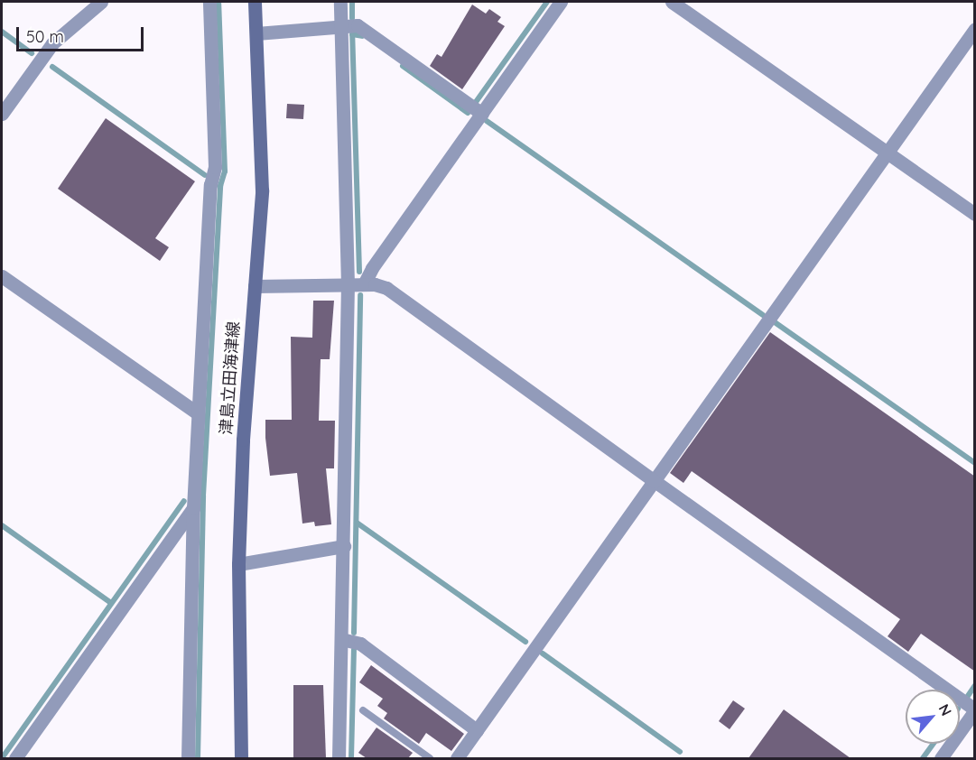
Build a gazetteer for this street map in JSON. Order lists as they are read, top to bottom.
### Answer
{
  "streets": {
    "main road": ["津島立田海津線"]
  },
  "scale_bar": "50 m",
  "north": "top right"
}
